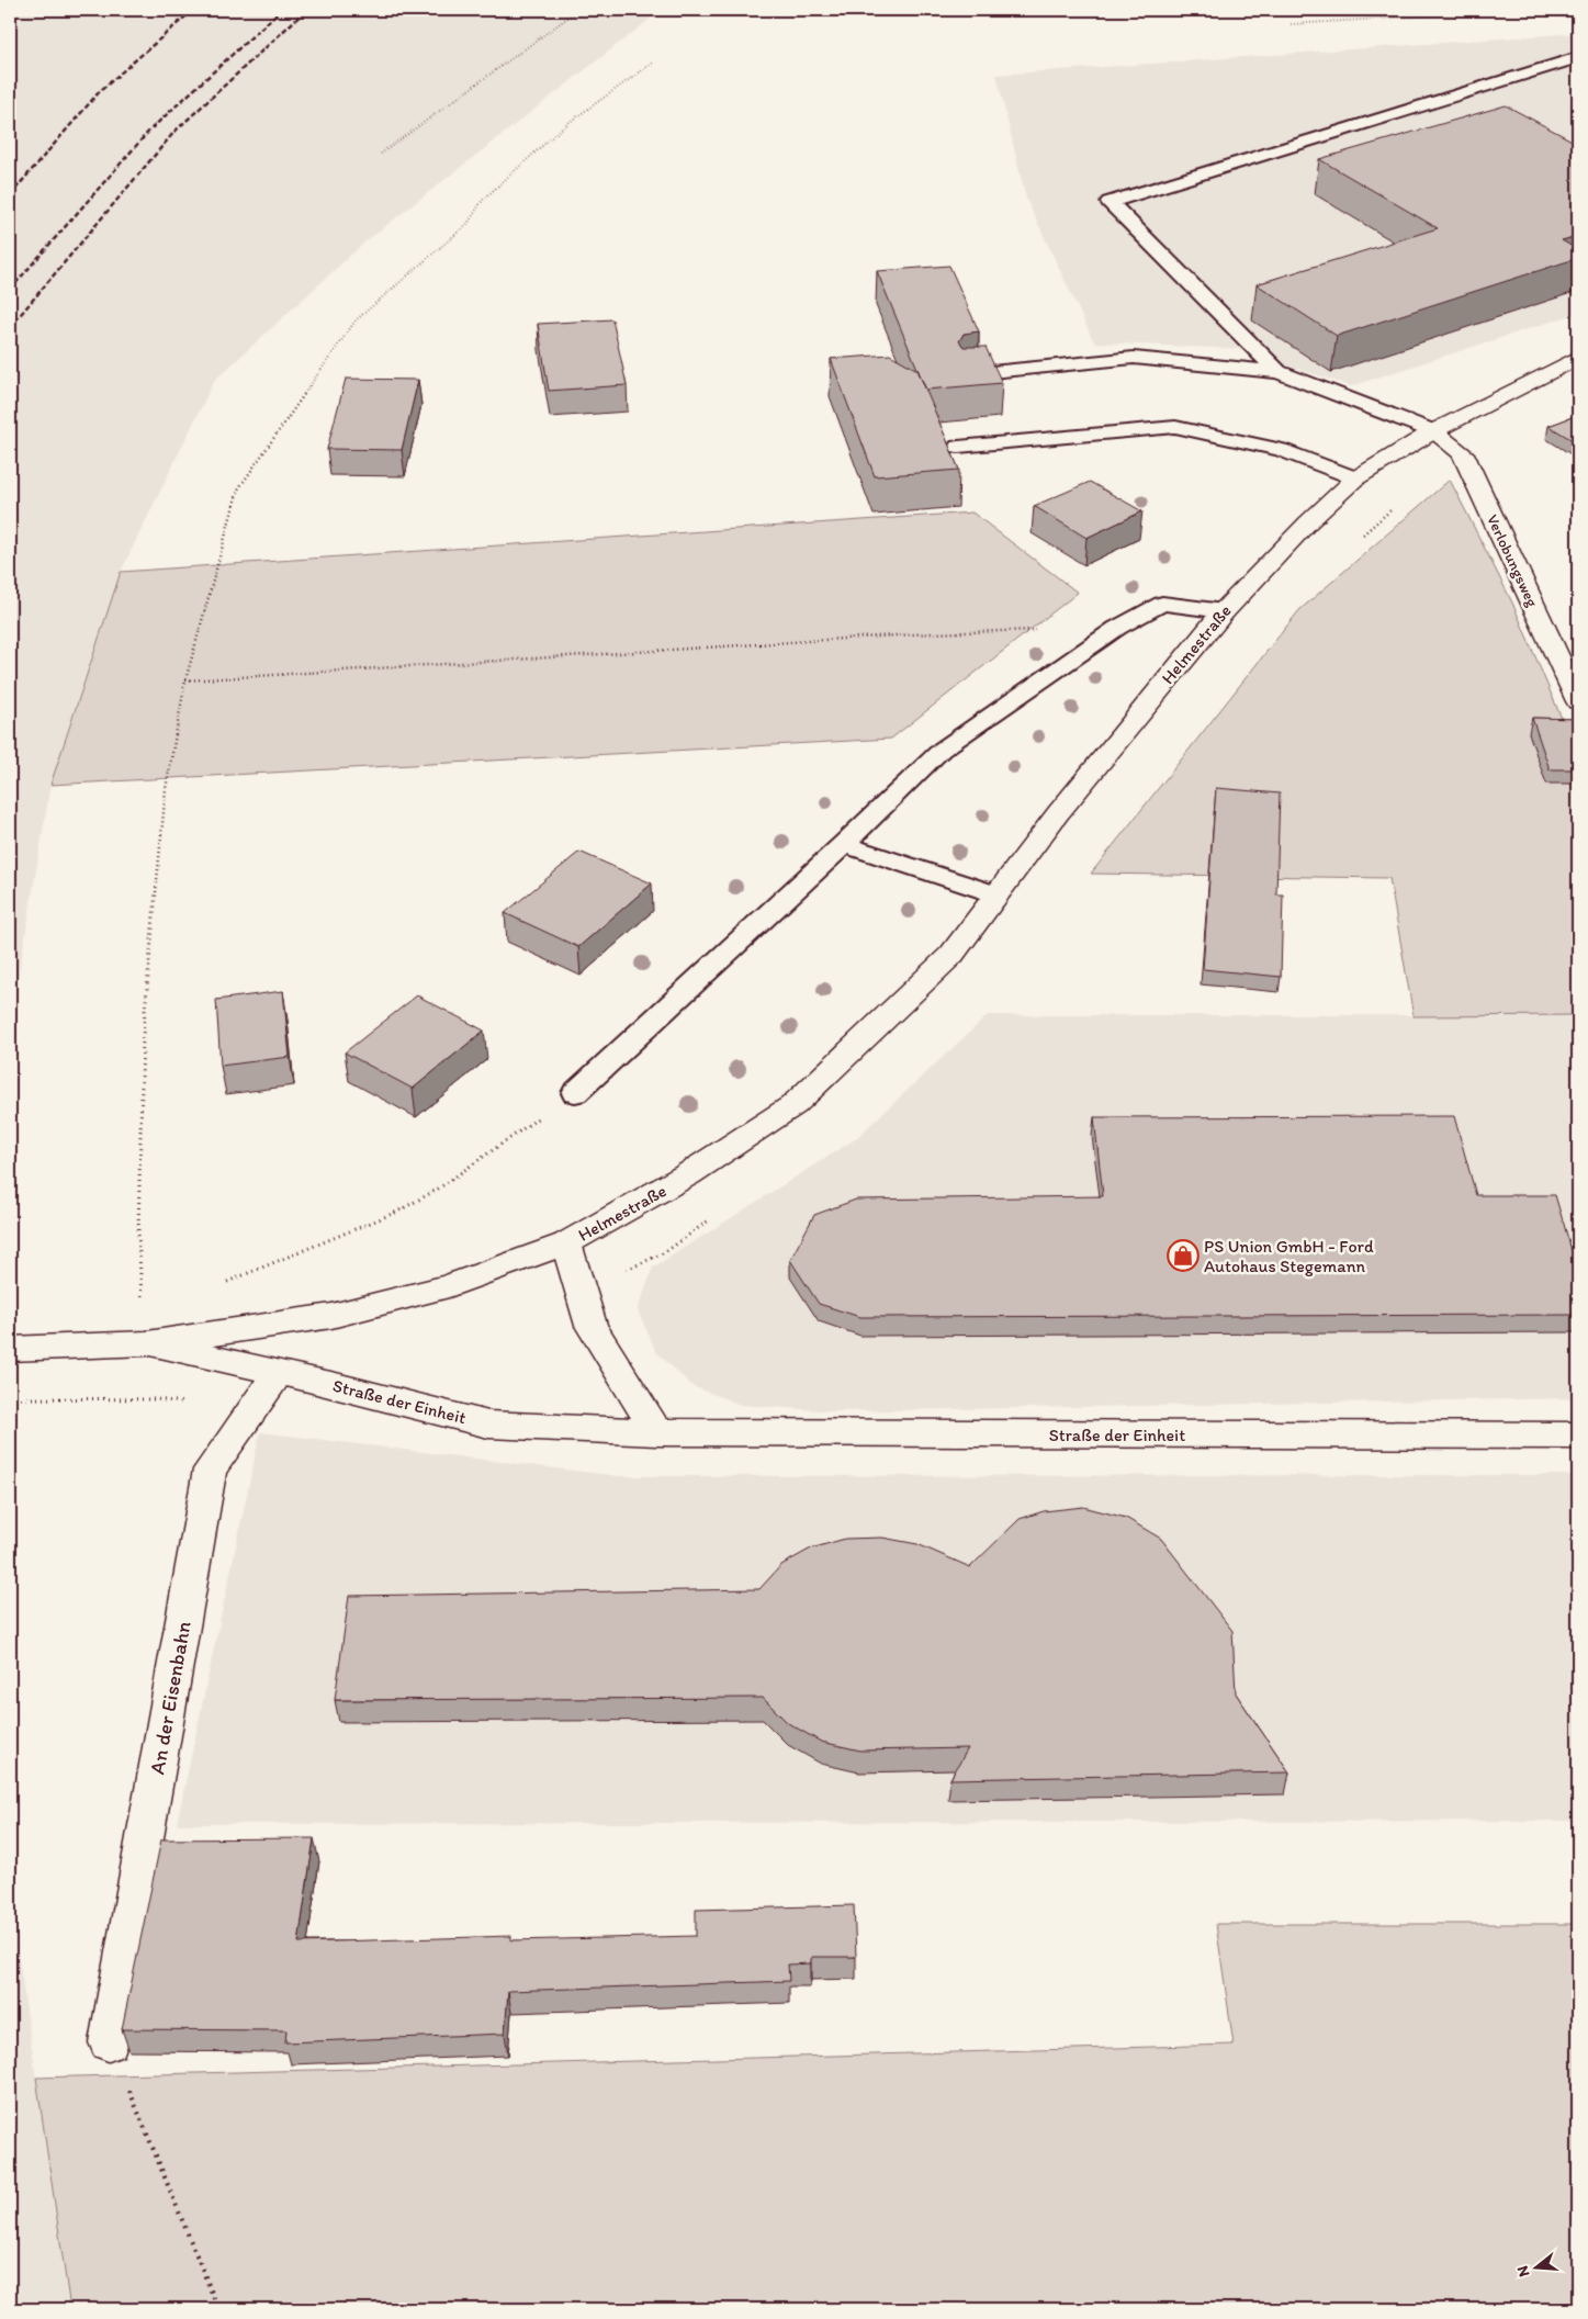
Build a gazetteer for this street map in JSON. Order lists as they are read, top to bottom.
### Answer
{
  "streets": {
    "street": [
      "Verlobungsweg",
      "Helmestraße",
      "Straße der Einheit",
      "An der Eisenbahn"
    ]
  },
  "crossings": [
    ["Verlobungsweg", "Helmestraße"],
    ["Helmestraße", "Straße der Einheit"],
    ["Straße der Einheit", "An der Eisenbahn"]
  ],
  "places": {
    "shop": ["PS Union GmbH - Ford Autohaus Stegemann"]
  },
  "north": "left"
}
